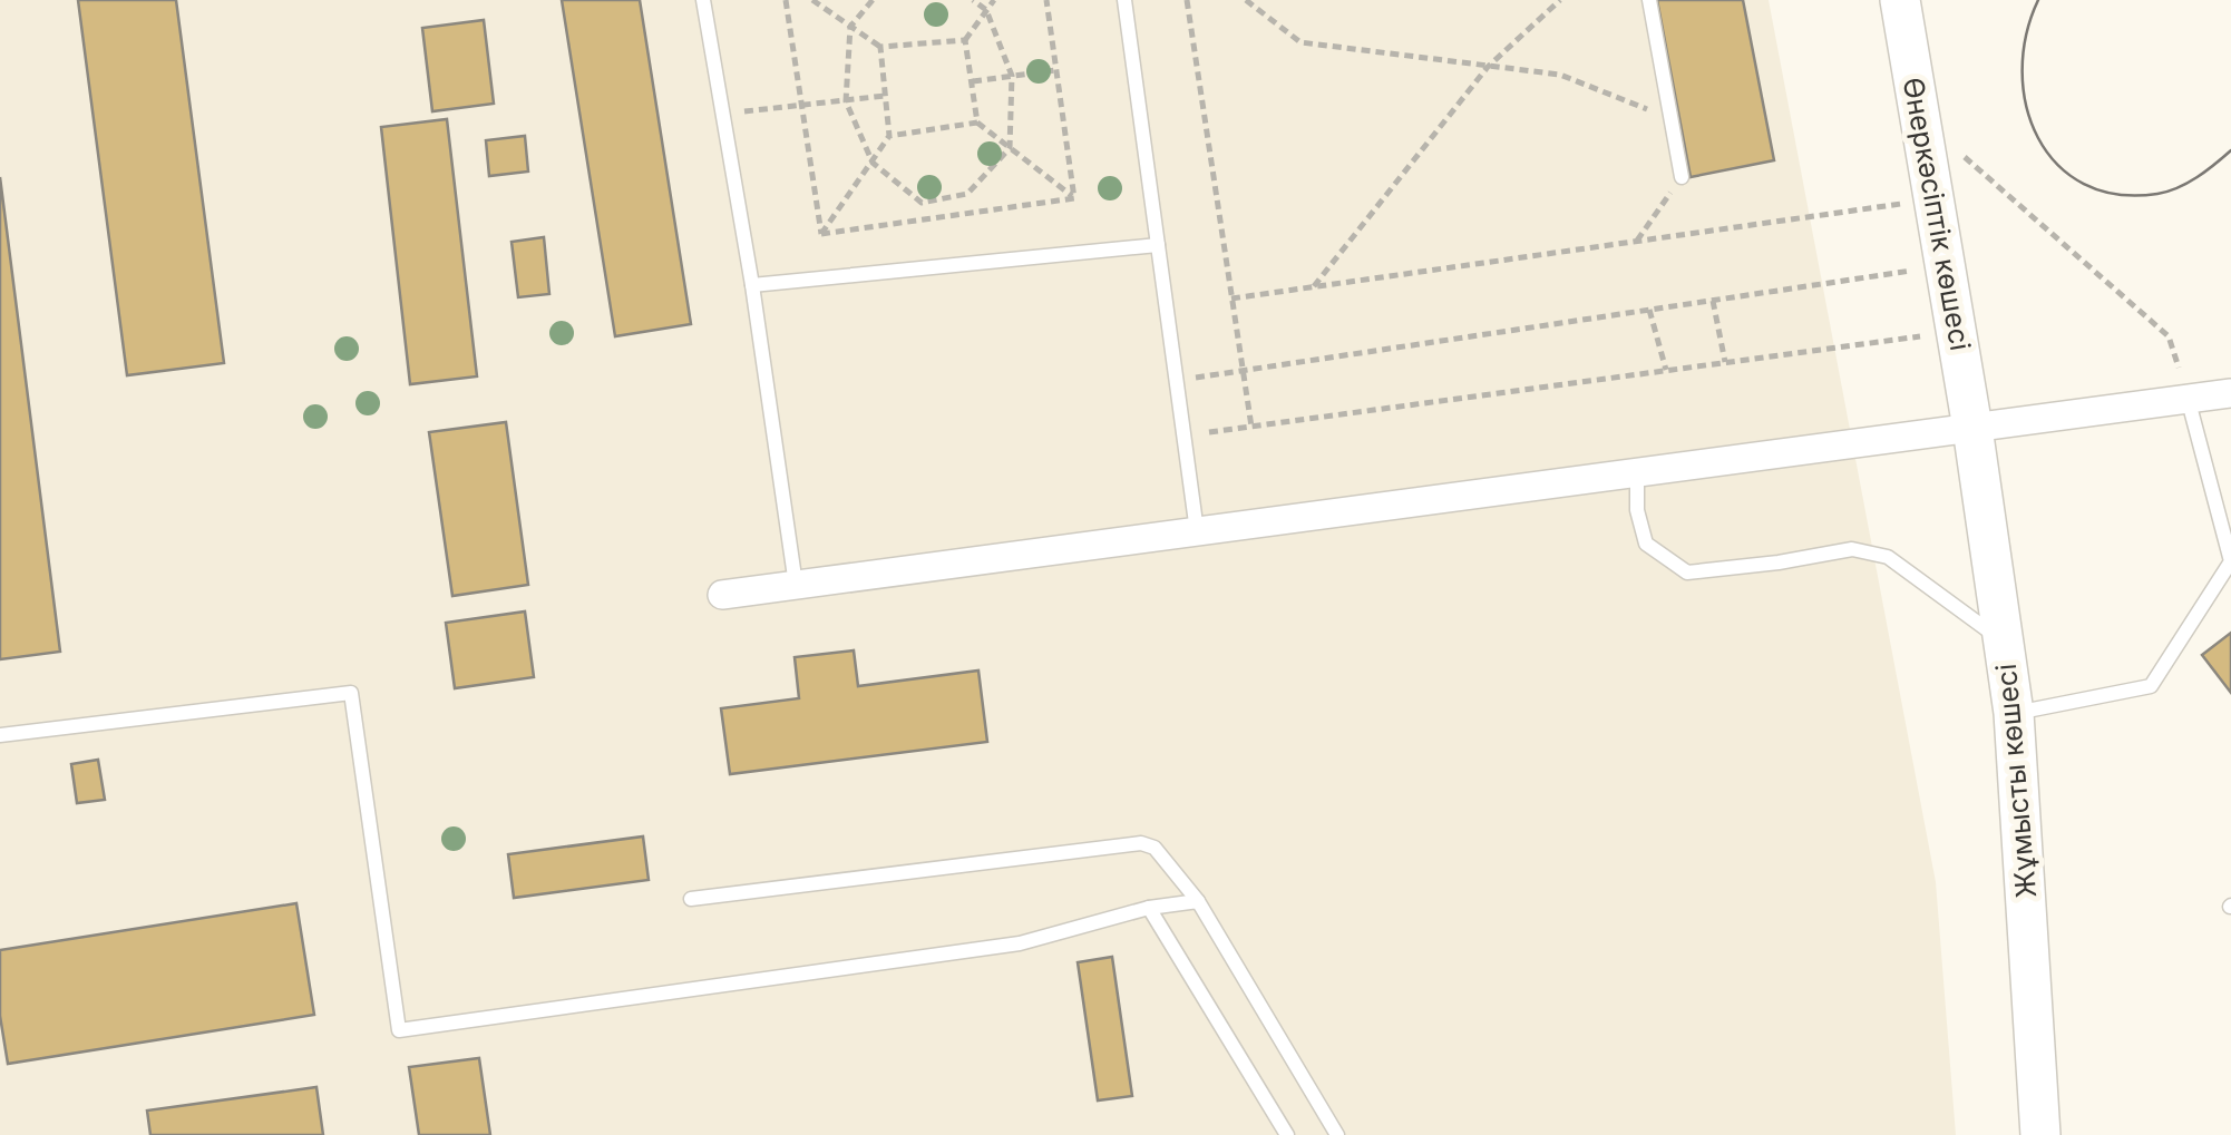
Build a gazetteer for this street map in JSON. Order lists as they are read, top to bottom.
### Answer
{
  "streets": {
    "main road": ["Өнеркәсіптік көшесі", "Жұмысты көшесі"]
  },
  "crossings": [
    ["Өнеркәсіптік көшесі", "Жұмысты көшесі"]
  ]
}
